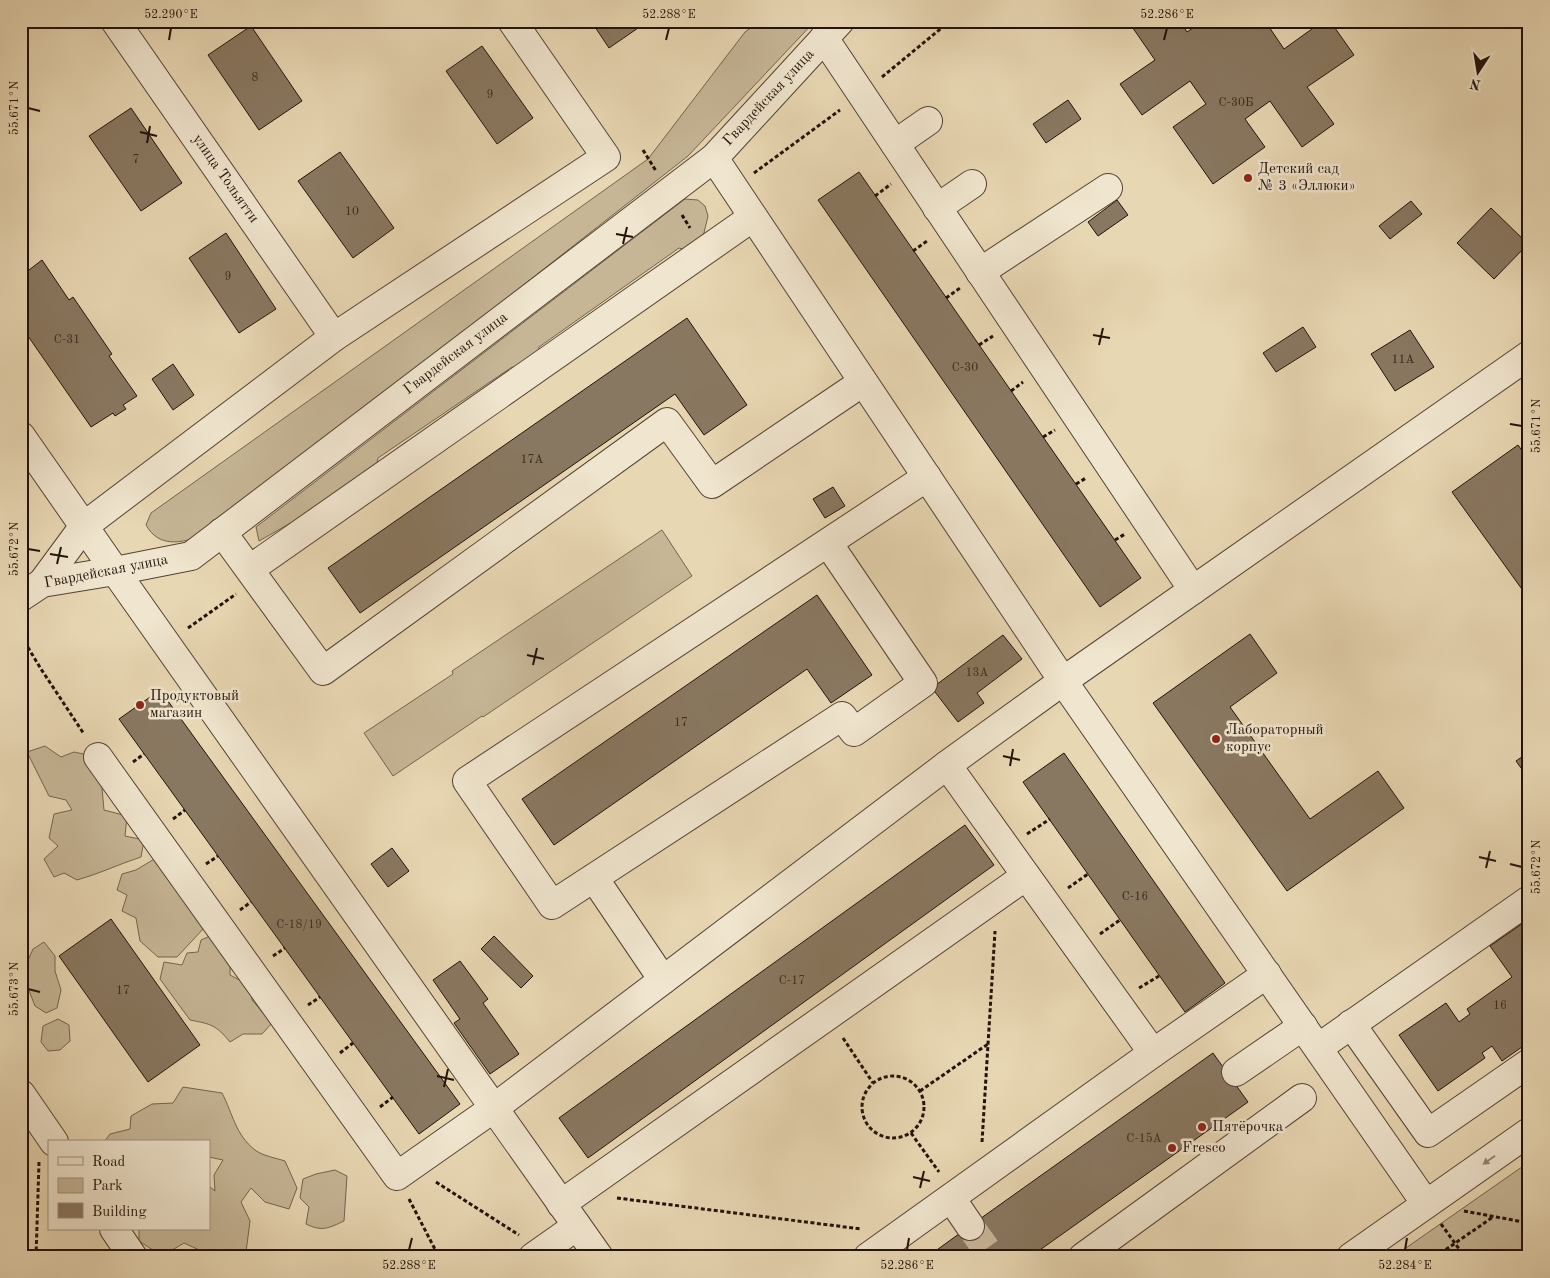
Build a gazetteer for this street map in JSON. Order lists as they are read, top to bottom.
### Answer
{
  "streets": {
    "street": ["Гвардейская улица", "улица Тольятти"]
  },
  "places": [
    "Детский сад № 3 «Эллюки»",
    "Продуктовый магазин",
    "Лабораторный корпус",
    "Пятёрочка",
    "Fresco"
  ],
  "house_numbers": [
    "8",
    "9",
    "С-30Б",
    "7",
    "10",
    "9",
    "С-31",
    "11А",
    "С-30",
    "17А",
    "13А",
    "17",
    "С-16",
    "С-18/19",
    "С-17",
    "17",
    "16",
    "С-15А"
  ],
  "legend": ["Road", "Park", "Building"],
  "north": "bottom",
  "coordinates": [
    "52.290°E",
    "52.288°E",
    "52.286°E",
    "55.671°N",
    "55.672°N",
    "55.673°N",
    "52.284°E"
  ]
}
